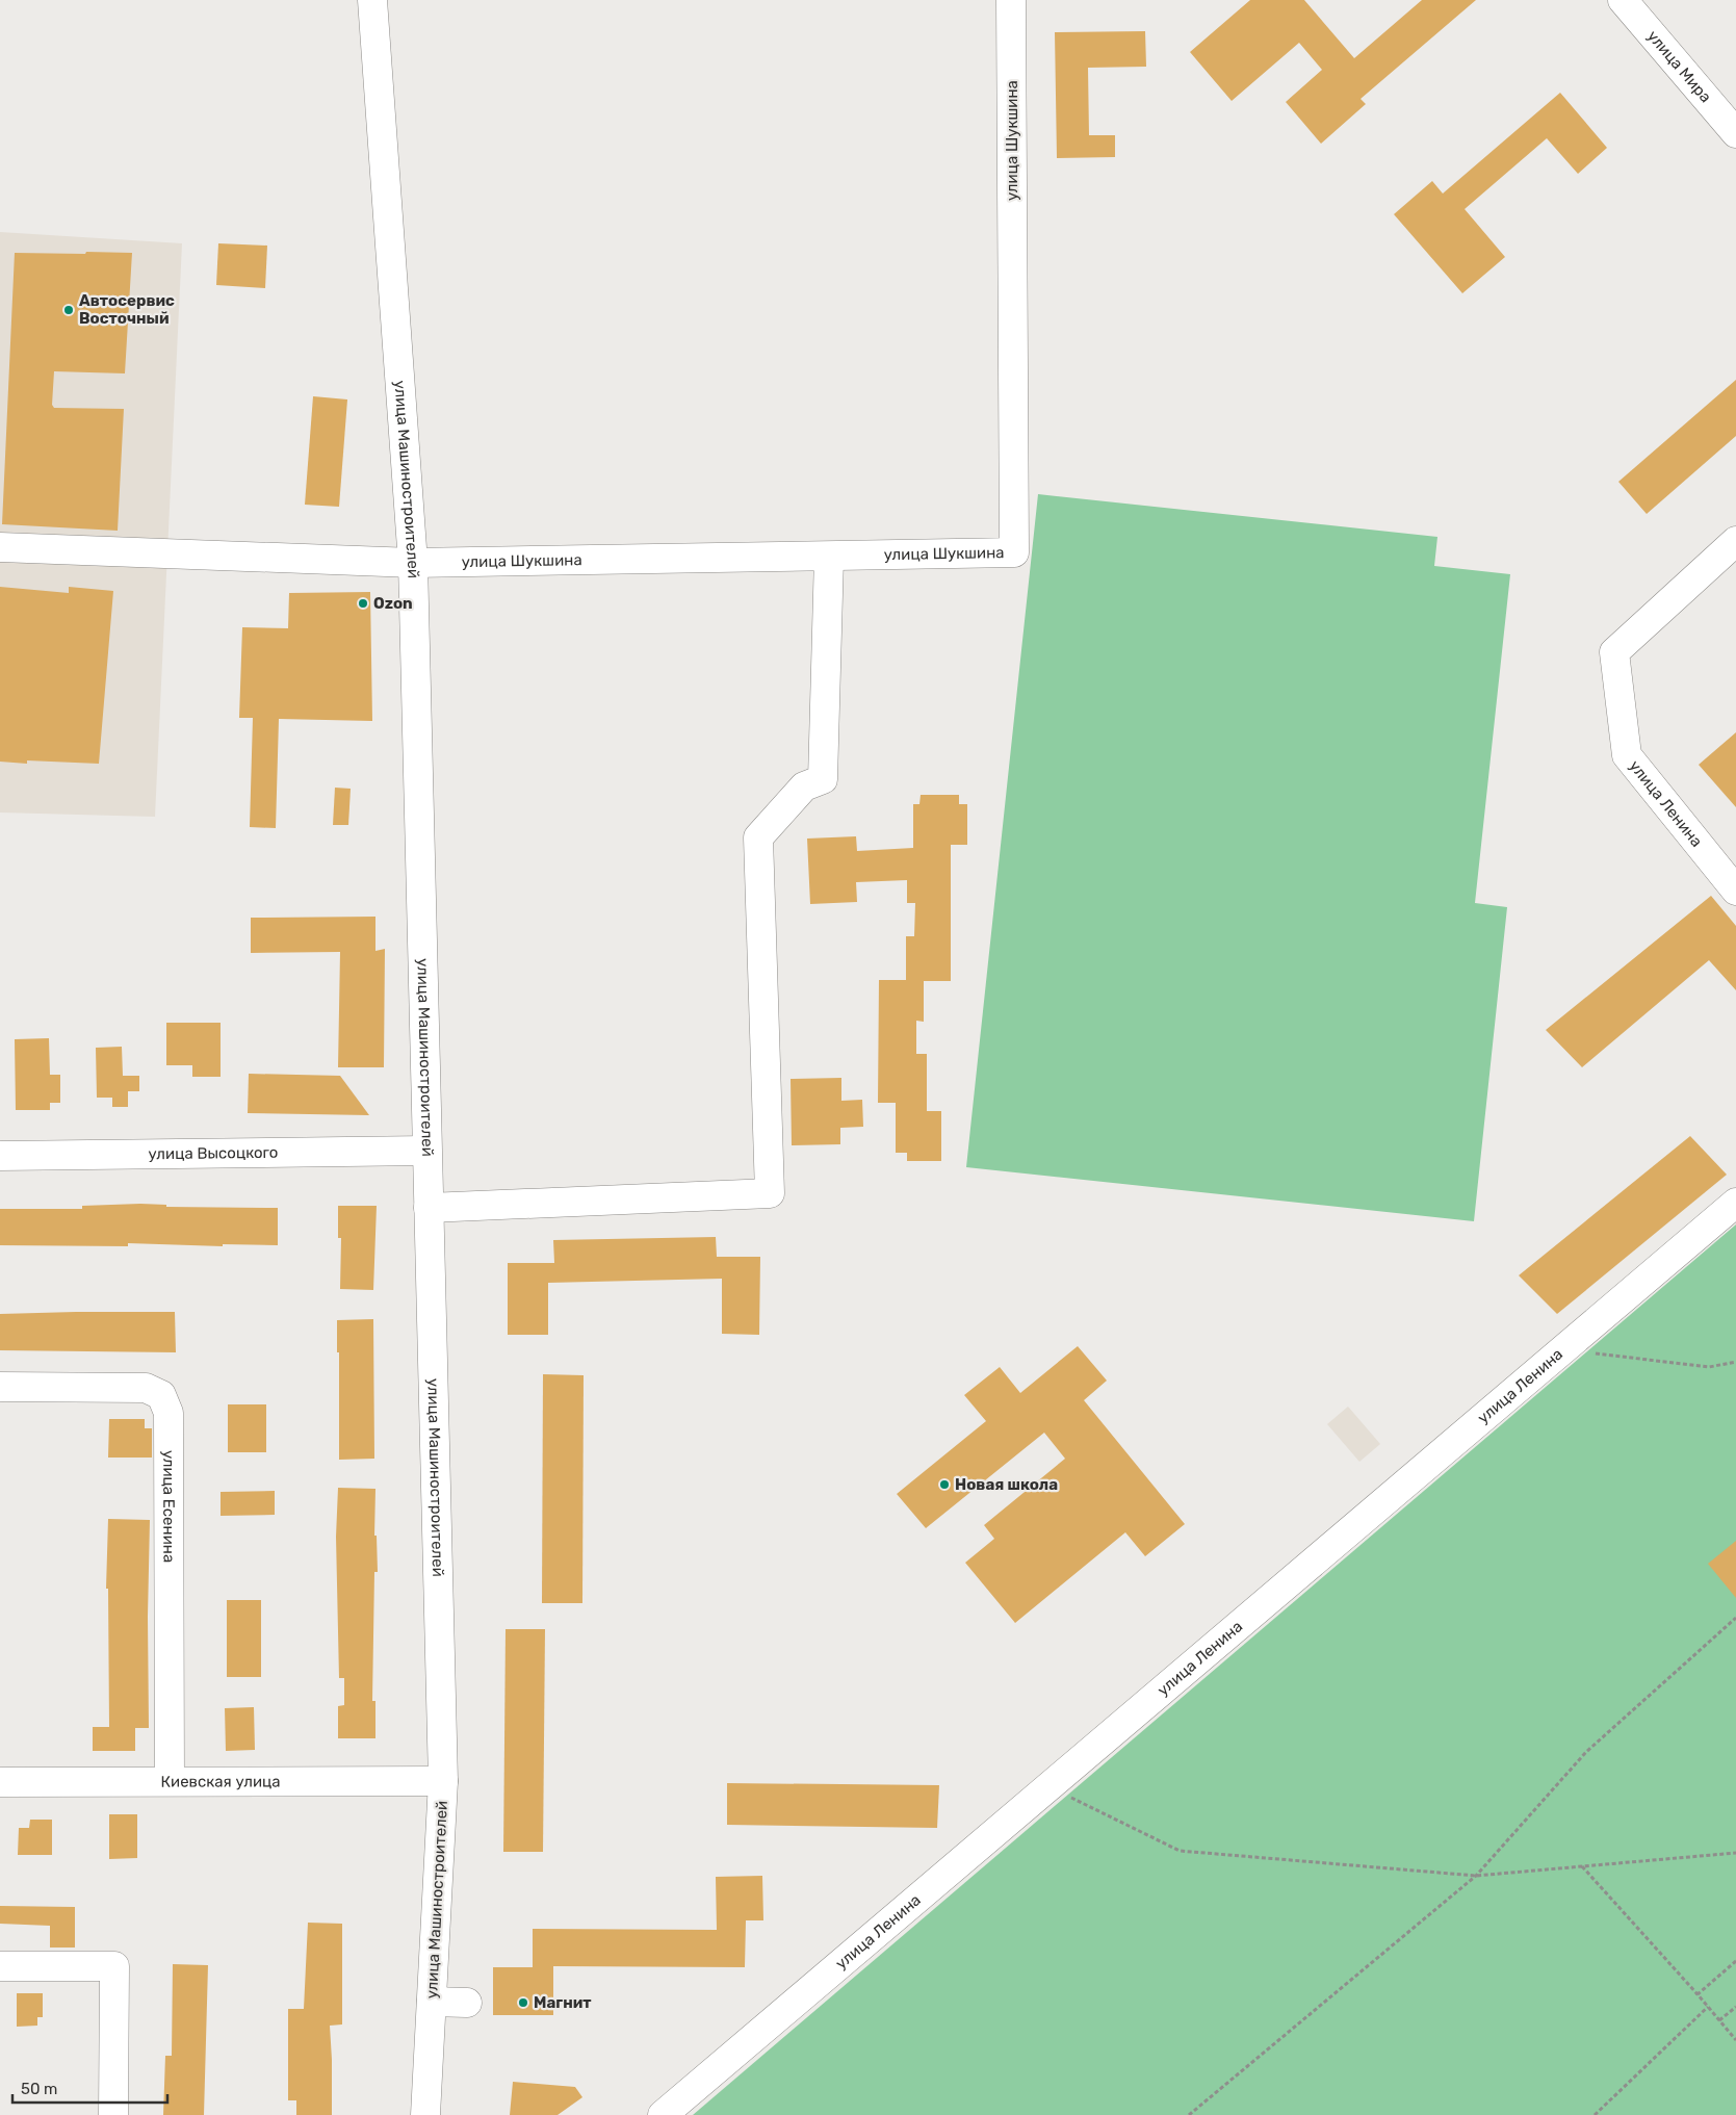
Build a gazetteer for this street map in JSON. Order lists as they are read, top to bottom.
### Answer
{
  "streets": {
    "street": [
      "улица Мира",
      "улица Шукшина",
      "улица Машиностроителей",
      "улица Ленина",
      "улица Высоцкого",
      "улица Есенина",
      "Киевская улица"
    ]
  },
  "crossings": [
    ["улица Шукшина", "улица Машиностроителей"],
    ["улица Машиностроителей", "улица Высоцкого"],
    ["улица Машиностроителей", "Киевская улица"],
    ["улица Есенина", "Киевская улица"]
  ],
  "places": [
    "Автосервис Восточный",
    "Ozon",
    "Новая школа",
    "Магнит"
  ],
  "scale_bar": "50 m"
}
